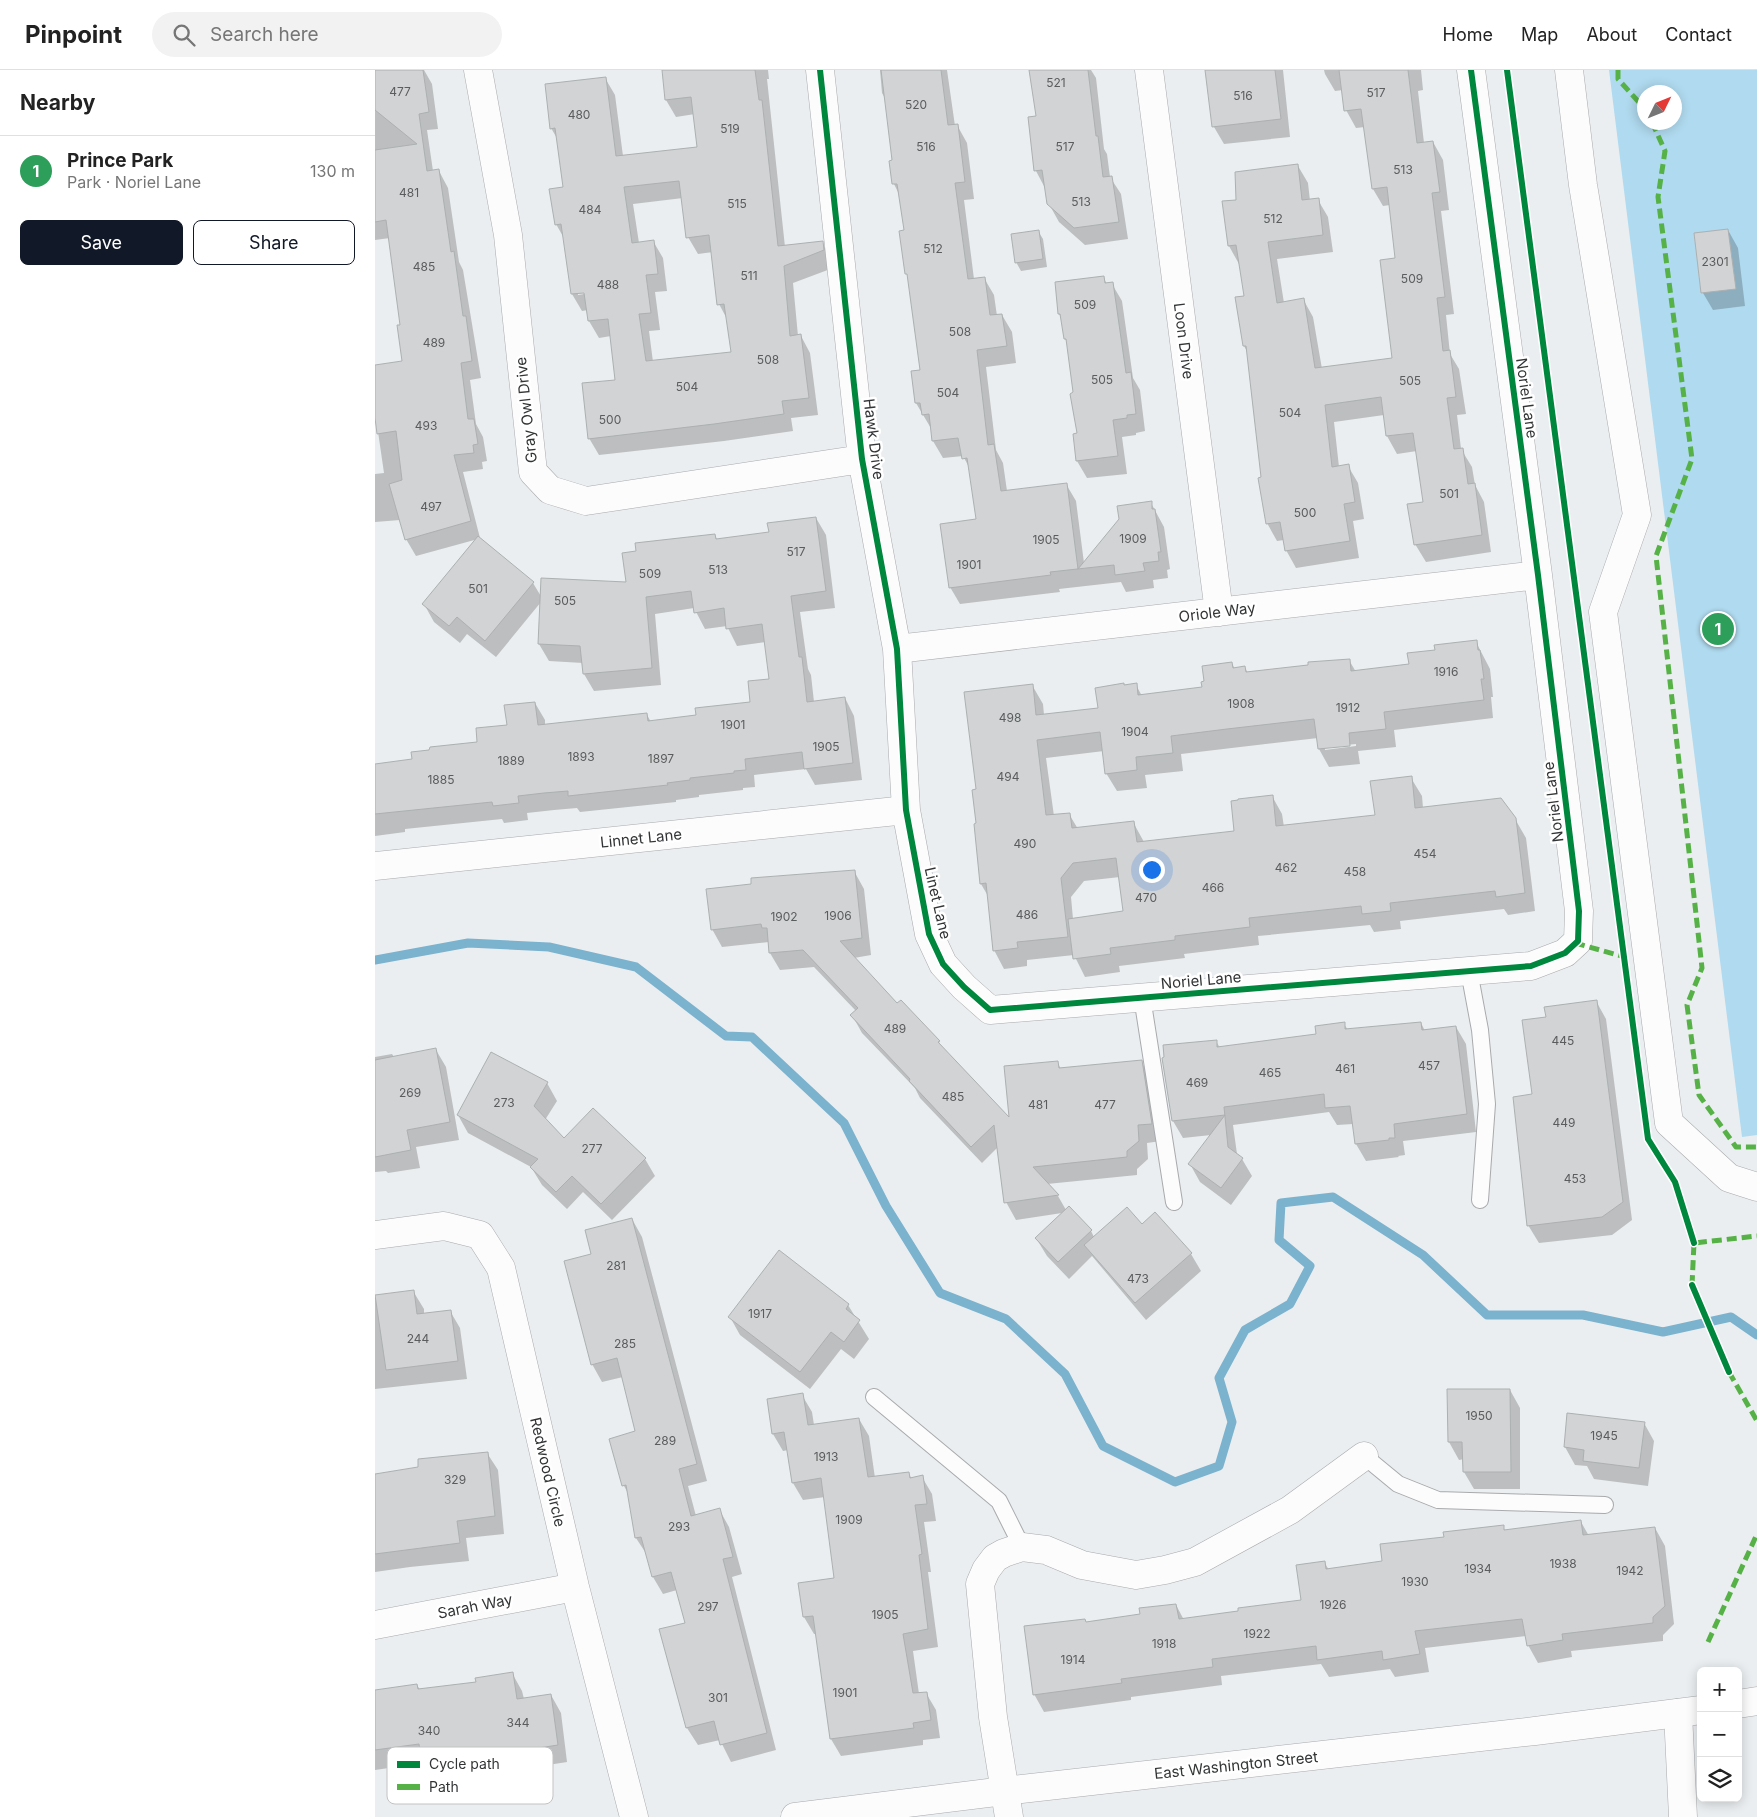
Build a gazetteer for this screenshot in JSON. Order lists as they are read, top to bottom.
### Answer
{
  "streets": {
    "street": [
      "Loon Drive",
      "Noriel Lane",
      "Gray Owl Drive",
      "Hawk Drive",
      "Oriole Way",
      "Linnet Lane",
      "Linet Lane",
      "Redwood Circle",
      "Sarah Way",
      "East Washington Street"
    ]
  },
  "crossings": [
    ["Loon Drive", "Oriole Way"],
    ["Noriel Lane", "Oriole Way"],
    ["Noriel Lane", "Linet Lane"],
    ["Gray Owl Drive", "Hawk Drive"],
    ["Hawk Drive", "Oriole Way"],
    ["Hawk Drive", "Linnet Lane"],
    ["Hawk Drive", "Linet Lane"],
    ["Linnet Lane", "Linet Lane"],
    ["Redwood Circle", "Sarah Way"]
  ],
  "house_numbers": [
    "521",
    "477",
    "517",
    "516",
    "520",
    "480",
    "519",
    "516",
    "517",
    "513",
    "481",
    "513",
    "515",
    "484",
    "512",
    "512",
    "2301",
    "485",
    "511",
    "509",
    "488",
    "509",
    "508",
    "489",
    "508",
    "505",
    "505",
    "504",
    "504",
    "504",
    "500",
    "493",
    "501",
    "497",
    "500",
    "1909",
    "1905",
    "517",
    "1901",
    "513",
    "509",
    "501",
    "505",
    "1916",
    "1908",
    "1912",
    "498",
    "1901",
    "1904",
    "1905",
    "1893",
    "1897",
    "1889",
    "494",
    "1885",
    "490",
    "454",
    "462",
    "458",
    "466",
    "470",
    "486",
    "1906",
    "1902",
    "489",
    "445",
    "457",
    "461",
    "465",
    "469",
    "269",
    "485",
    "273",
    "481",
    "477",
    "449",
    "277",
    "453",
    "281",
    "473",
    "1917",
    "244",
    "285",
    "1950",
    "1945",
    "289",
    "1913",
    "329",
    "1909",
    "293",
    "1938",
    "1934",
    "1942",
    "1930",
    "1926",
    "297",
    "1905",
    "1922",
    "1918",
    "1914",
    "1901",
    "301",
    "344",
    "340"
  ],
  "legend": ["Cycle path", "Path"],
  "north": "top right",
  "page": {
    "header": "Pinpoint",
    "search": "Search here",
    "nav": [
      "Home",
      "Map",
      "About",
      "Contact"
    ],
    "heading": "Nearby",
    "list": [
      {
        "mark": "1",
        "name": "Prince Park",
        "note": "Park · Noriel Lane",
        "value": "130 m"
      }
    ],
    "buttons": ["Save", "Share"],
    "pins": "1",
    "map_buttons": ["+", "−"]
  }
}
